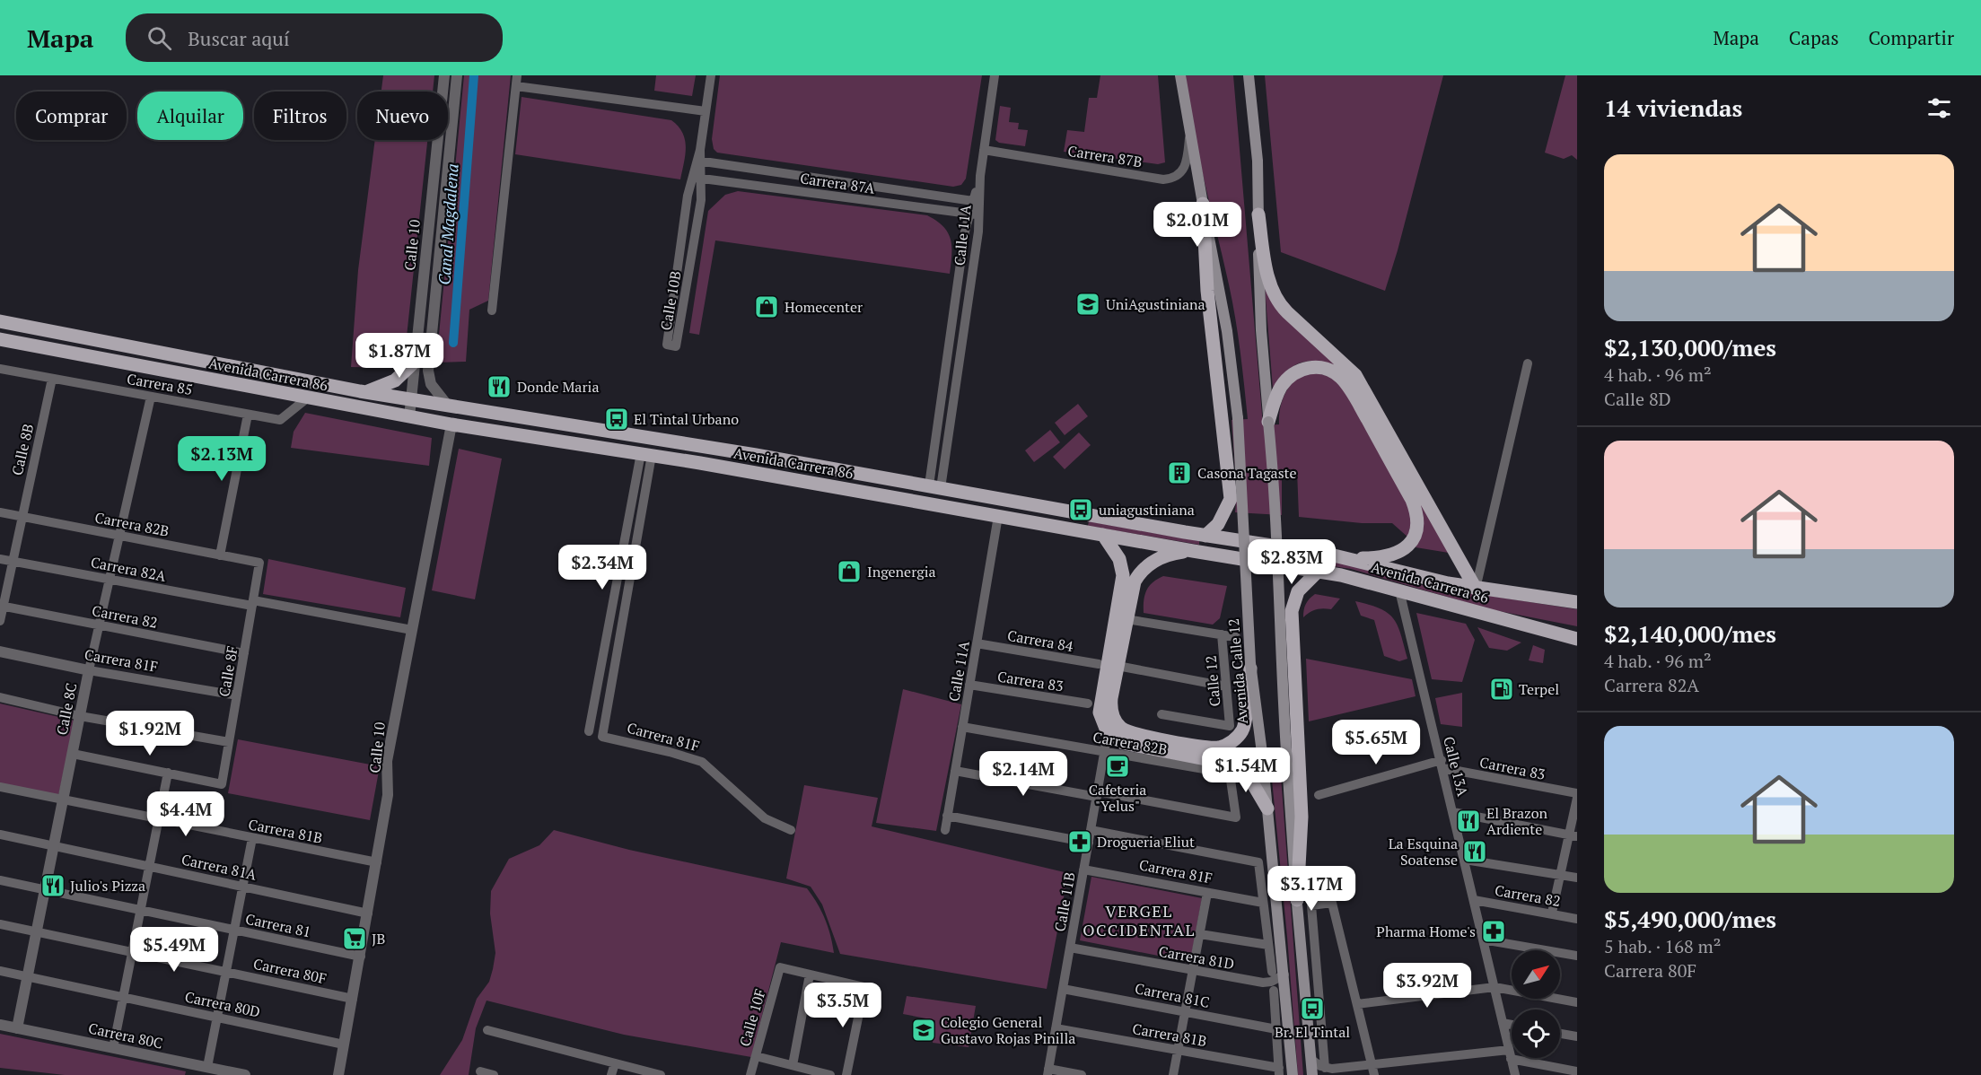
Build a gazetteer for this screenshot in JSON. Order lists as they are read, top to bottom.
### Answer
{
  "streets": {
    "main road": ["Avenida Carrera 86", "Avenida Calle 12"],
    "street": [
      "Carrera 87B",
      "Carrera 87A",
      "Calle 11A",
      "Calle 10",
      "Calle 10B",
      "Carrera 85",
      "Calle 8B",
      "Carrera 82B",
      "Carrera 82A",
      "Carrera 82",
      "Carrera 84",
      "Carrera 81F",
      "Calle 8F",
      "Carrera 83",
      "Calle 12",
      "Calle 8C",
      "Calle 13A",
      "Carrera 81B",
      "Carrera 81A",
      "Calle 11B",
      "Carrera 81",
      "Carrera 81D",
      "Carrera 80F",
      "Carrera 81C",
      "Carrera 80D",
      "Calle 10F",
      "Carrera 80C"
    ]
  },
  "crossings": [
    ["Carrera 87B", "Calle 11A"],
    ["Carrera 87B", "Avenida Calle 12"],
    ["Carrera 87A", "Calle 11A"],
    ["Carrera 87A", "Calle 10B"],
    ["Calle 11A", "Avenida Carrera 86"],
    ["Calle 11A", "Carrera 82B"],
    ["Calle 11A", "Carrera 84"],
    ["Calle 11A", "Carrera 83"],
    ["Calle 10", "Avenida Carrera 86"],
    ["Calle 10", "Carrera 82A"],
    ["Calle 10", "Carrera 81B"],
    ["Calle 10", "Carrera 81A"],
    ["Calle 10", "Carrera 81"],
    ["Calle 10", "Carrera 80F"],
    ["Calle 10", "Carrera 80D"],
    ["Avenida Carrera 86", "Carrera 85"],
    ["Avenida Carrera 86", "Carrera 81F"],
    ["Avenida Carrera 86", "Calle 13A"],
    ["Carrera 85", "Calle 8B"],
    ["Carrera 85", "Calle 8C"],
    ["Calle 8B", "Carrera 82B"],
    ["Calle 8B", "Carrera 82A"],
    ["Calle 8B", "Carrera 82"],
    ["Carrera 82B", "Calle 8F"],
    ["Carrera 82B", "Calle 8C"],
    ["Carrera 82B", "Calle 11B"],
    ["Carrera 82A", "Calle 8F"],
    ["Carrera 82A", "Calle 8C"],
    ["Carrera 82", "Calle 8F"],
    ["Carrera 82", "Calle 8C"],
    ["Carrera 82", "Calle 13A"],
    ["Carrera 81F", "Calle 8F"],
    ["Carrera 81F", "Calle 8C"],
    ["Carrera 81F", "Calle 11B"],
    ["Avenida Calle 12", "Carrera 81D"],
    ["Carrera 83", "Calle 13A"],
    ["Calle 8C", "Carrera 81B"],
    ["Calle 8C", "Carrera 81A"],
    ["Calle 8C", "Carrera 81"],
    ["Calle 8C", "Carrera 80F"],
    ["Calle 8C", "Carrera 80D"],
    ["Calle 8C", "Carrera 80C"],
    ["Carrera 81B", "Calle 11B"],
    ["Calle 11B", "Carrera 81D"],
    ["Calle 11B", "Carrera 81C"]
  ],
  "districts": ["VERGEL OCCIDENTAL"],
  "water": ["Canal Magdalena"],
  "places": {
    "school or university": ["UniAgustiniana", "Colegio General Gustavo Rojas Pinilla"],
    "shop": ["Homecenter", "Ingenergia"],
    "restaurant": [
      "Donde Maria",
      "El Brazon Ardiente",
      "La Esquina Soatense",
      "Julio's Pizza"
    ],
    "bus stop": ["El Tintal Urbano", "uniagustiniana", "Br. El Tintal"],
    "building": ["Casona Tagaste"],
    "fuel station": ["Terpel"],
    "cafe": ["Cafeteria \"Yelus\""],
    "pharmacy": ["Drogueria Eliut", "Pharma Home's"],
    "supermarket": ["JB"]
  },
  "north": "top right",
  "page": {
    "header": "Mapa",
    "search": "Buscar aquí",
    "nav": ["Mapa", "Capas", "Compartir"],
    "heading": "14 viviendas",
    "chip": [
      "Comprar",
      "Alquilar",
      "Filtros",
      "Nuevo"
    ],
    "list": [
      {
        "name": "$2,130,000/mes",
        "note": "4 hab. · 96 m² · Calle 8D"
      },
      {
        "name": "$2,140,000/mes",
        "note": "4 hab. · 96 m² · Carrera 82A"
      },
      {
        "name": "$5,490,000/mes",
        "note": "5 hab. · 168 m² · Carrera 80F"
      }
    ],
    "price": [
      "$2.01M",
      "$1.87M",
      "$2.13M",
      "$2.83M",
      "$2.34M",
      "$1.92M",
      "$5.65M",
      "$1.54M",
      "$2.14M",
      "$4.4M",
      "$3.17M",
      "$5.49M",
      "$3.92M",
      "$3.5M"
    ]
  }
}
